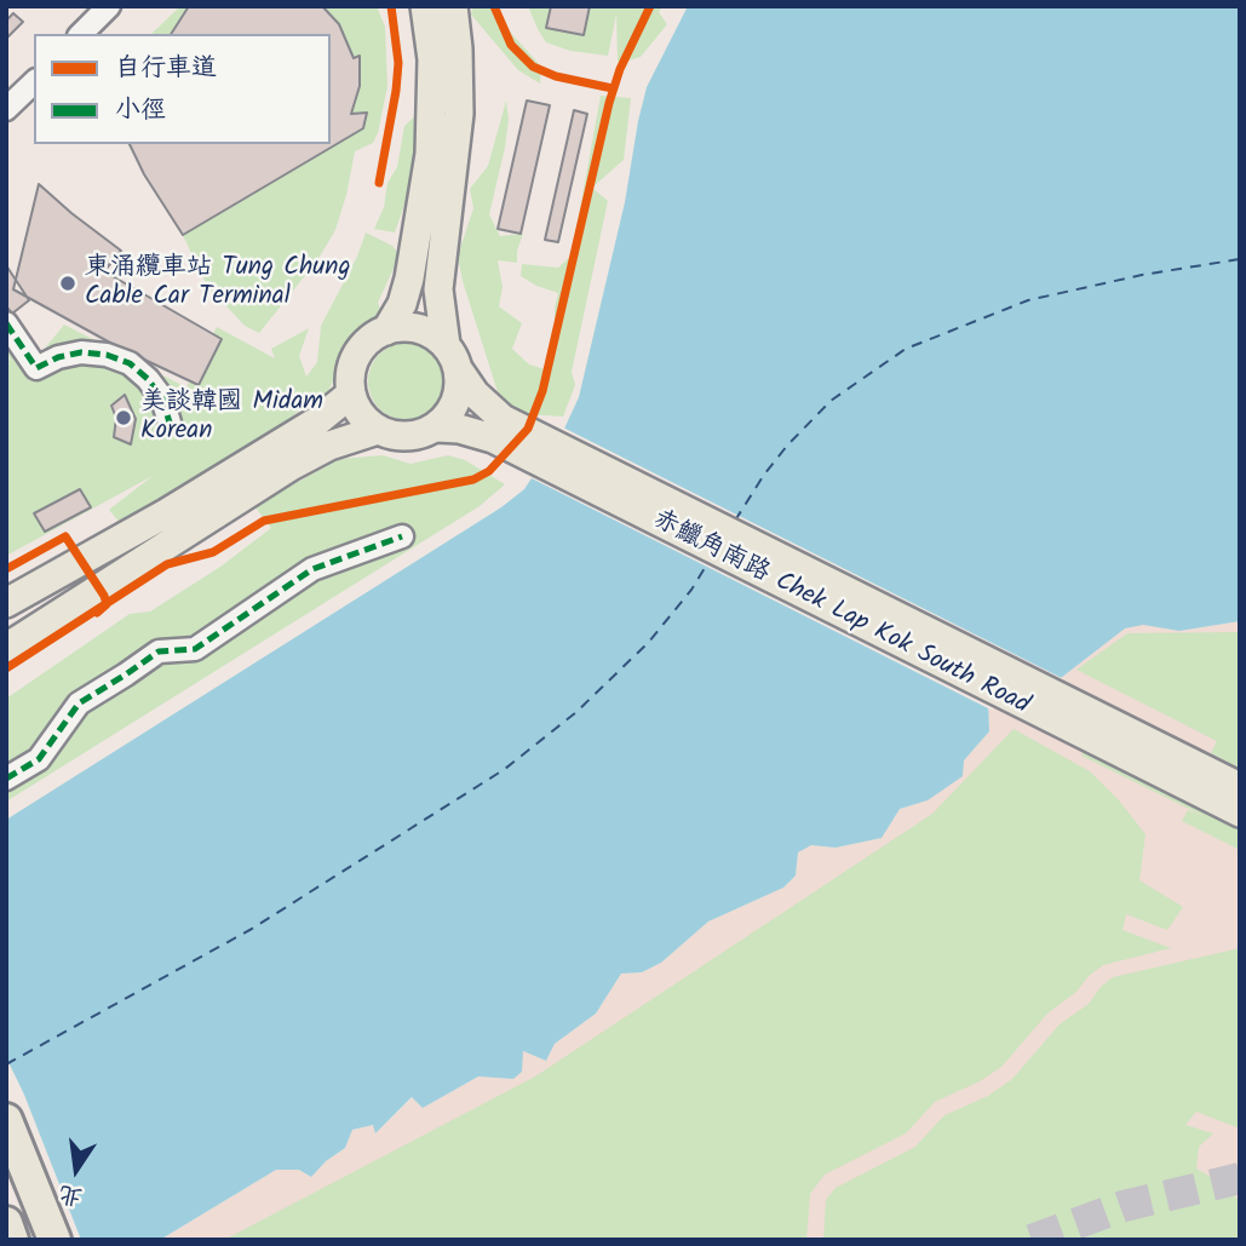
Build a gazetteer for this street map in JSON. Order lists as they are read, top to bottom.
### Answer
{
  "streets": {
    "main road": ["赤鱲角南路 Chek Lap Kok South Road"]
  },
  "places": ["東涌纜車站 Tung Chung Cable Car Terminal", "美談韓國 Midam Korean"],
  "legend": ["自行車道", "小徑"],
  "north": "bottom"
}
